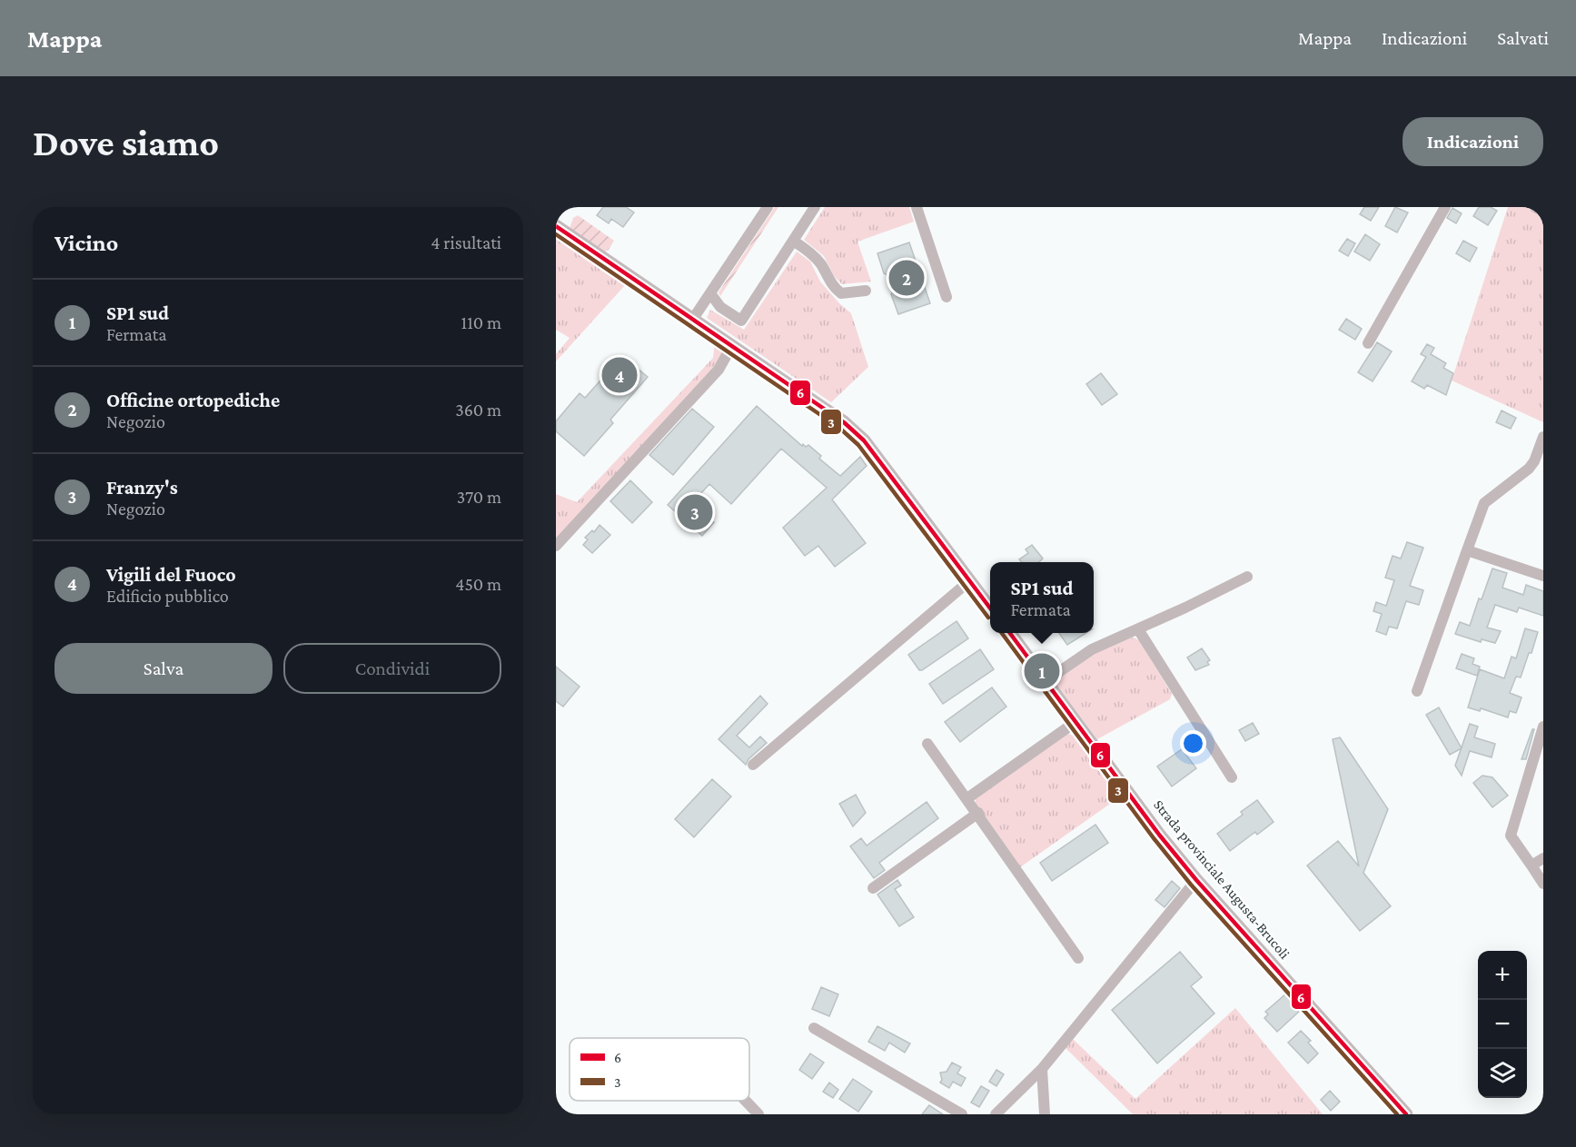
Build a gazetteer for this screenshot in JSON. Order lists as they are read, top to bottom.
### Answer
{
  "streets": {
    "main road": ["Strada provinciale Augusta-Brucoli"]
  },
  "lines": ["transit line 6", "transit line 3"],
  "legend": ["6", "3"],
  "page": {
    "header": "Mappa",
    "nav": ["Mappa", "Indicazioni", "Salvati"],
    "buttons": [
      "Indicazioni",
      ["Salva", "Condividi"]
    ],
    "title": "Dove siamo",
    "heading": ["Vicino", "4 risultati"],
    "pins": [
      "2",
      "4",
      "3",
      "1"
    ],
    "list": [
      {
        "mark": "1",
        "name": "SP1 sud",
        "note": "Fermata",
        "value": "110 m"
      },
      {
        "mark": "2",
        "name": "Officine ortopediche",
        "note": "Negozio",
        "value": "360 m"
      },
      {
        "mark": "3",
        "name": "Franzy's",
        "note": "Negozio",
        "value": "370 m"
      },
      {
        "mark": "4",
        "name": "Vigili del Fuoco",
        "note": "Edificio pubblico",
        "value": "450 m"
      }
    ],
    "popup": ["SP1 sud", "Fermata"],
    "map_buttons": ["+", "−"]
  }
}
